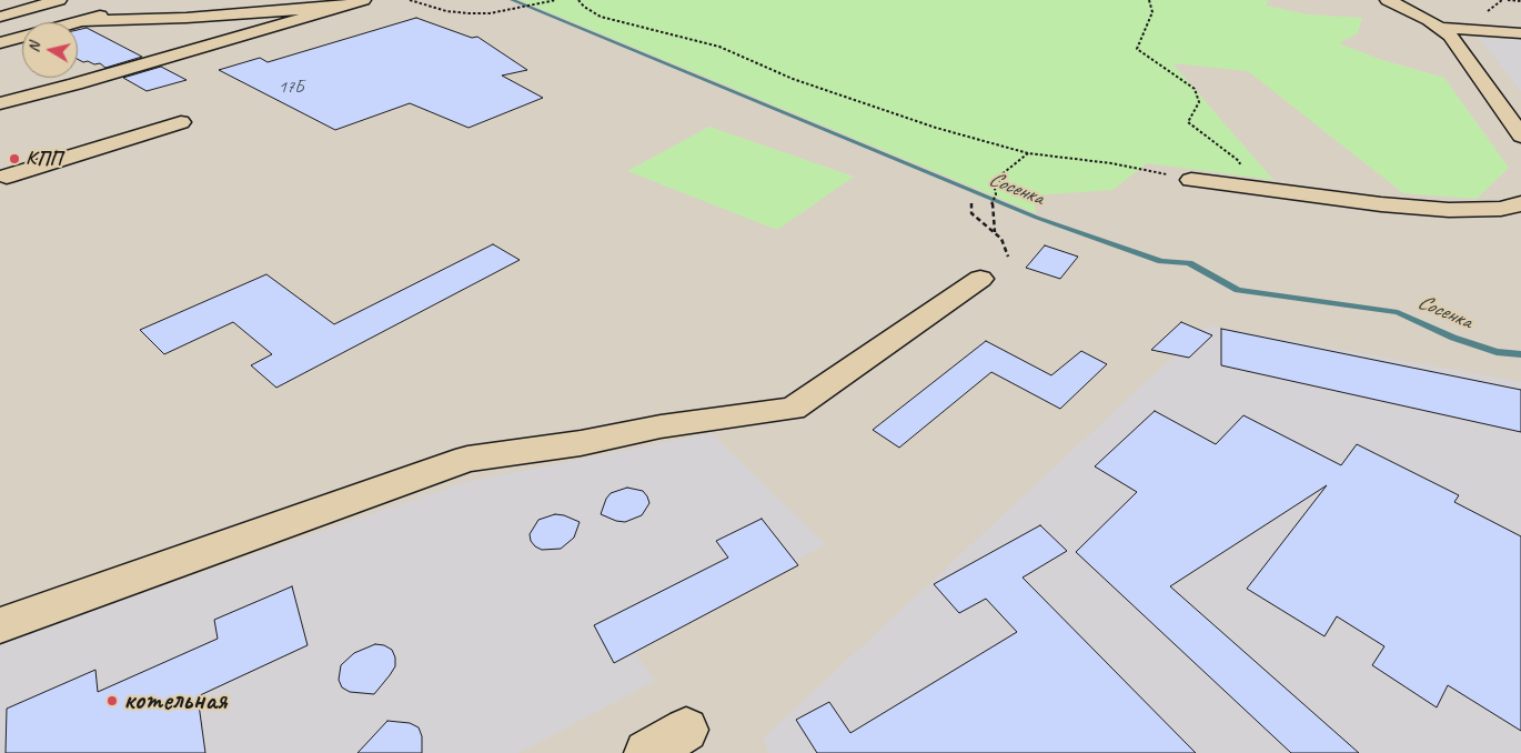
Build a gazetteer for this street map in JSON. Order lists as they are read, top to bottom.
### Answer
{
  "water": ["Сосенка"],
  "places": ["КПП", "котельная"],
  "house_numbers": ["17Б"],
  "north": "left"
}
